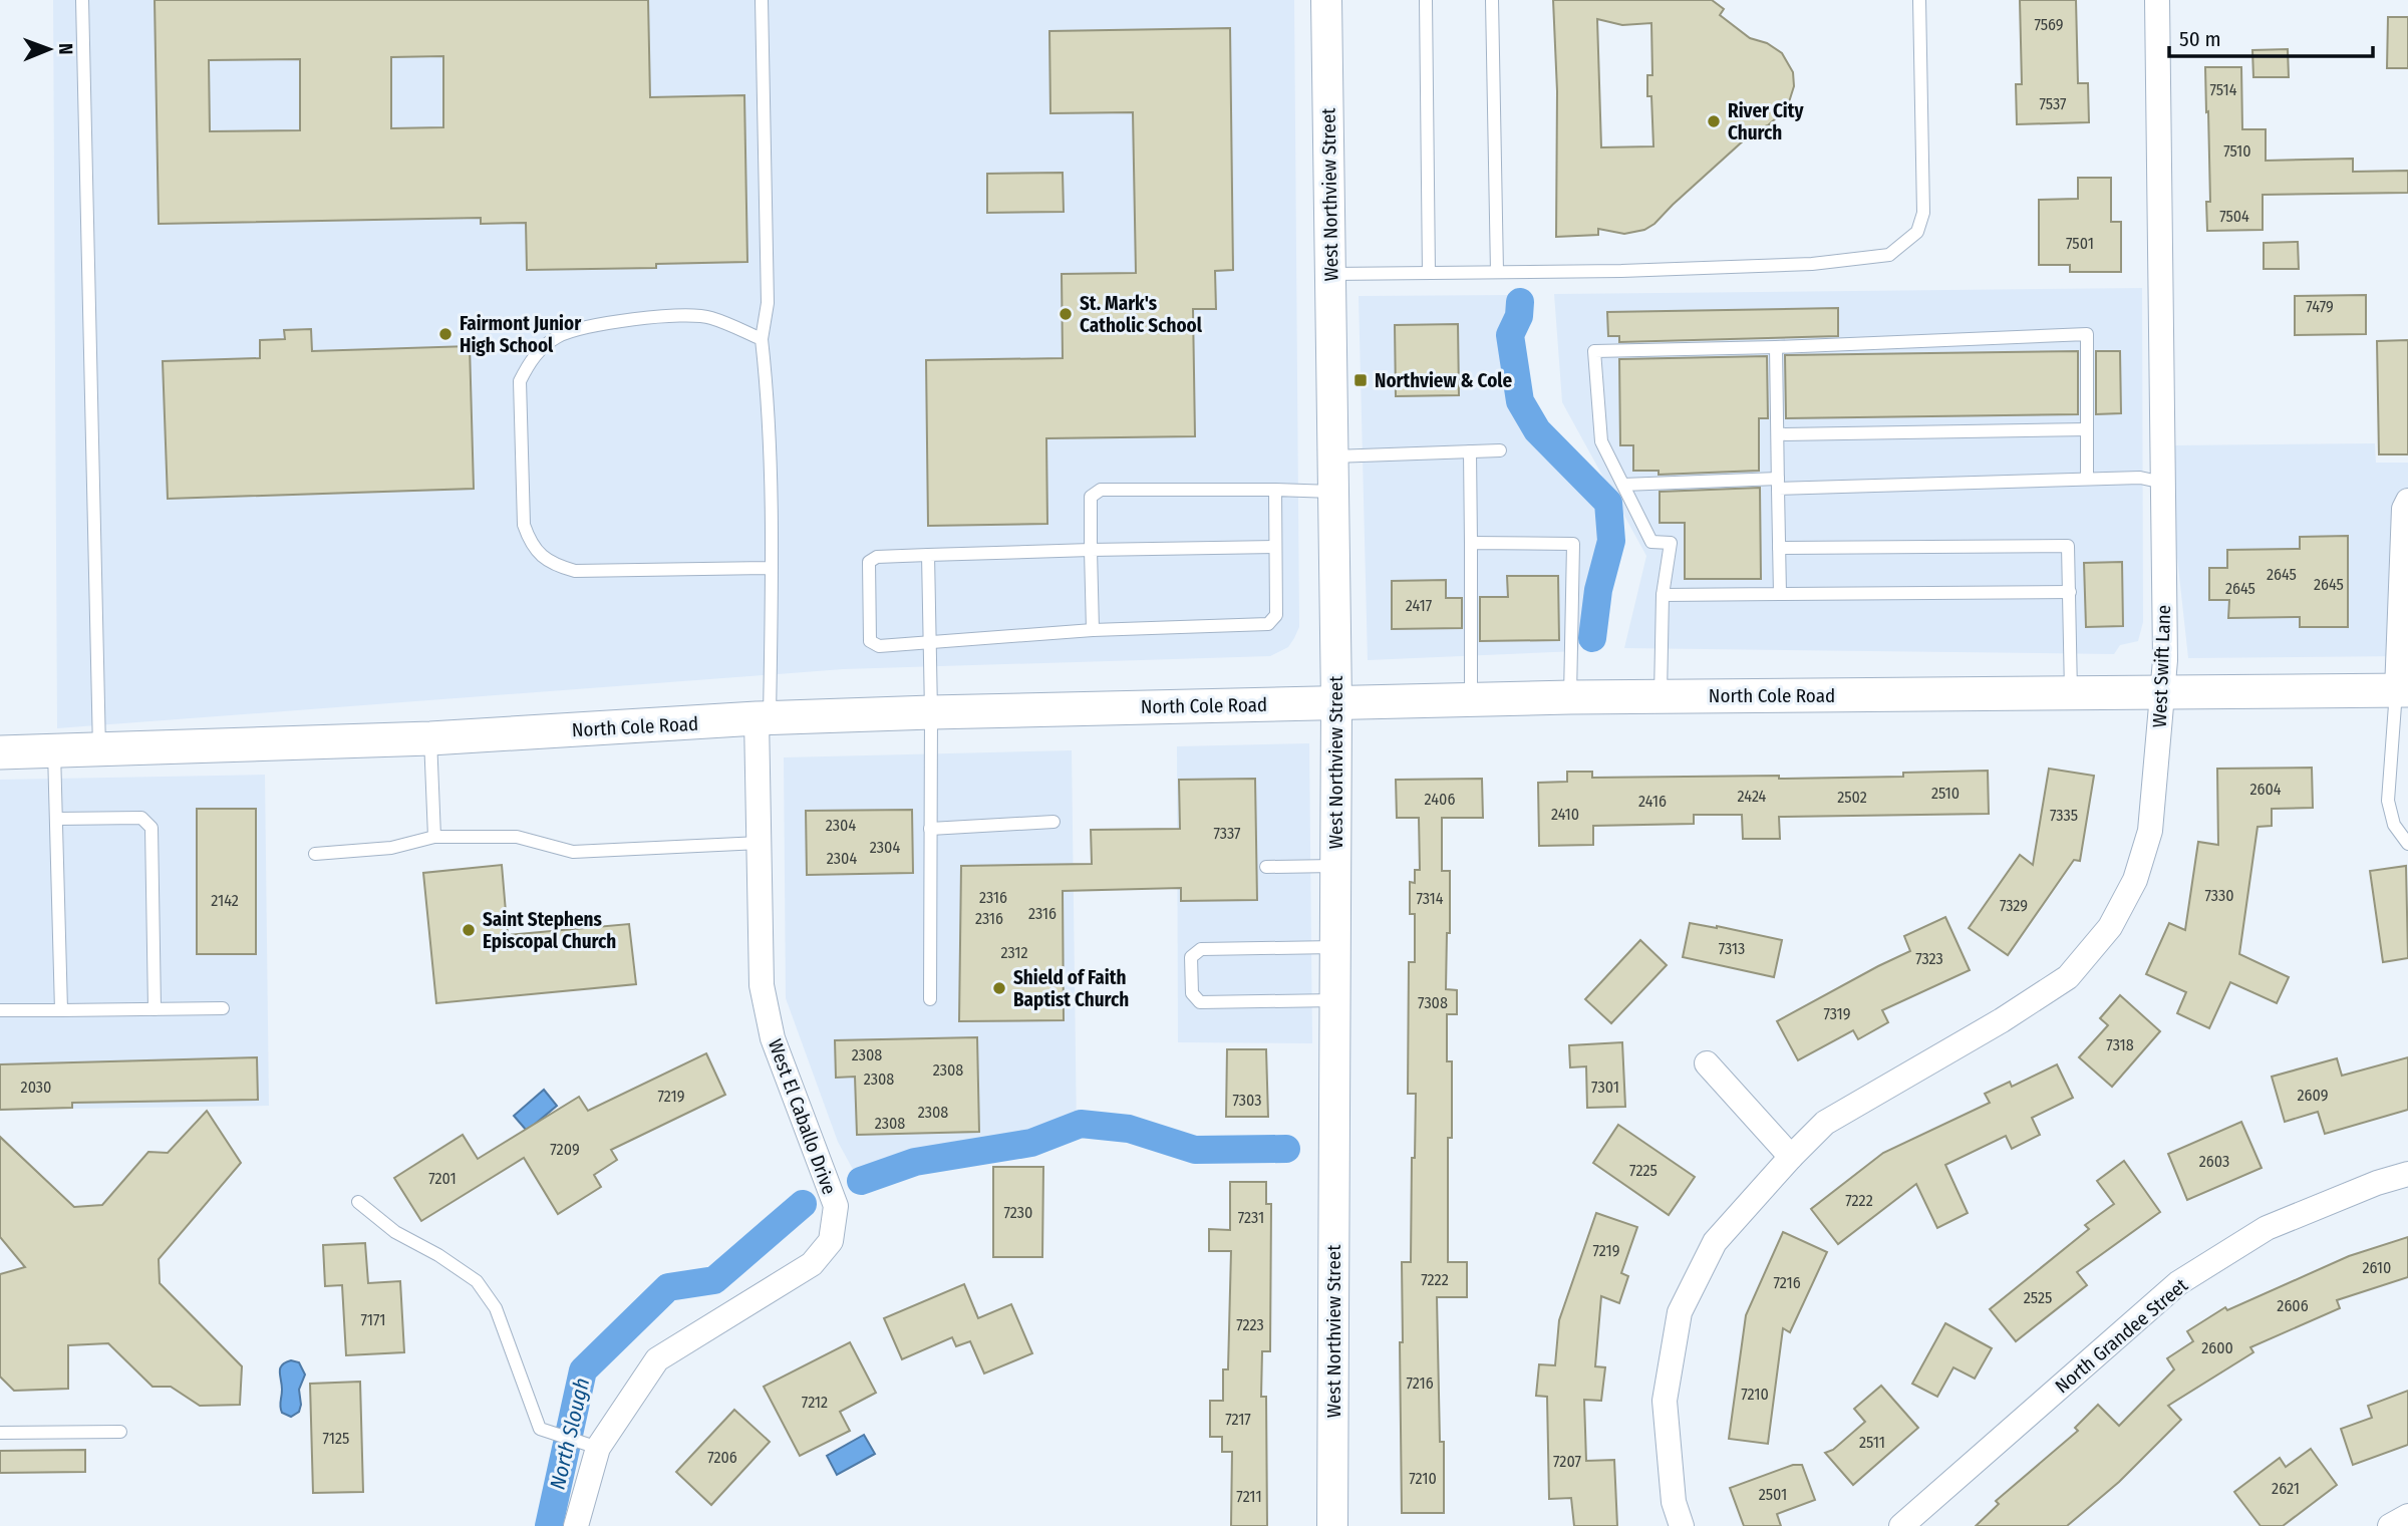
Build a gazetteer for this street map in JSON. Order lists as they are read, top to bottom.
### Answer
{
  "streets": {
    "main road": ["North Cole Road"],
    "street": [
      "West Northview Street",
      "West Swift Lane",
      "West El Caballo Drive",
      "North Grandee Street"
    ]
  },
  "crossings": [
    ["West Northview Street", "North Cole Road"],
    ["West Swift Lane", "North Cole Road"],
    ["North Cole Road", "West El Caballo Drive"]
  ],
  "water": ["North Slough"],
  "places": {
    "other": [
      "River City Church",
      "St. Mark's Catholic School",
      "Fairmont Junior High School",
      "Saint Stephens Episcopal Church",
      "Shield of Faith Baptist Church"
    ],
    "transit": ["Northview & Cole"]
  },
  "house_numbers": [
    "7569",
    "7514",
    "7537",
    "7510",
    "7504",
    "7501",
    "7479",
    "2645",
    "2645",
    "2645",
    "2417",
    "2604",
    "2510",
    "2424",
    "2502",
    "2406",
    "2416",
    "2410",
    "7335",
    "2304",
    "7337",
    "2304",
    "2304",
    "7330",
    "2316",
    "7314",
    "2142",
    "7329",
    "2316",
    "2316",
    "7313",
    "2312",
    "7323",
    "7308",
    "7319",
    "7318",
    "2308",
    "2308",
    "2308",
    "2030",
    "7301",
    "2609",
    "7219",
    "7303",
    "2308",
    "2308",
    "7209",
    "2603",
    "7225",
    "7201",
    "7222",
    "7230",
    "7231",
    "7219",
    "2610",
    "7222",
    "7216",
    "2525",
    "2606",
    "7171",
    "7223",
    "2600",
    "7216",
    "7210",
    "7212",
    "7217",
    "7125",
    "2511",
    "7206",
    "7207",
    "7210",
    "2621",
    "2501",
    "7211"
  ],
  "scale_bar": "50 m",
  "north": "right"
}
